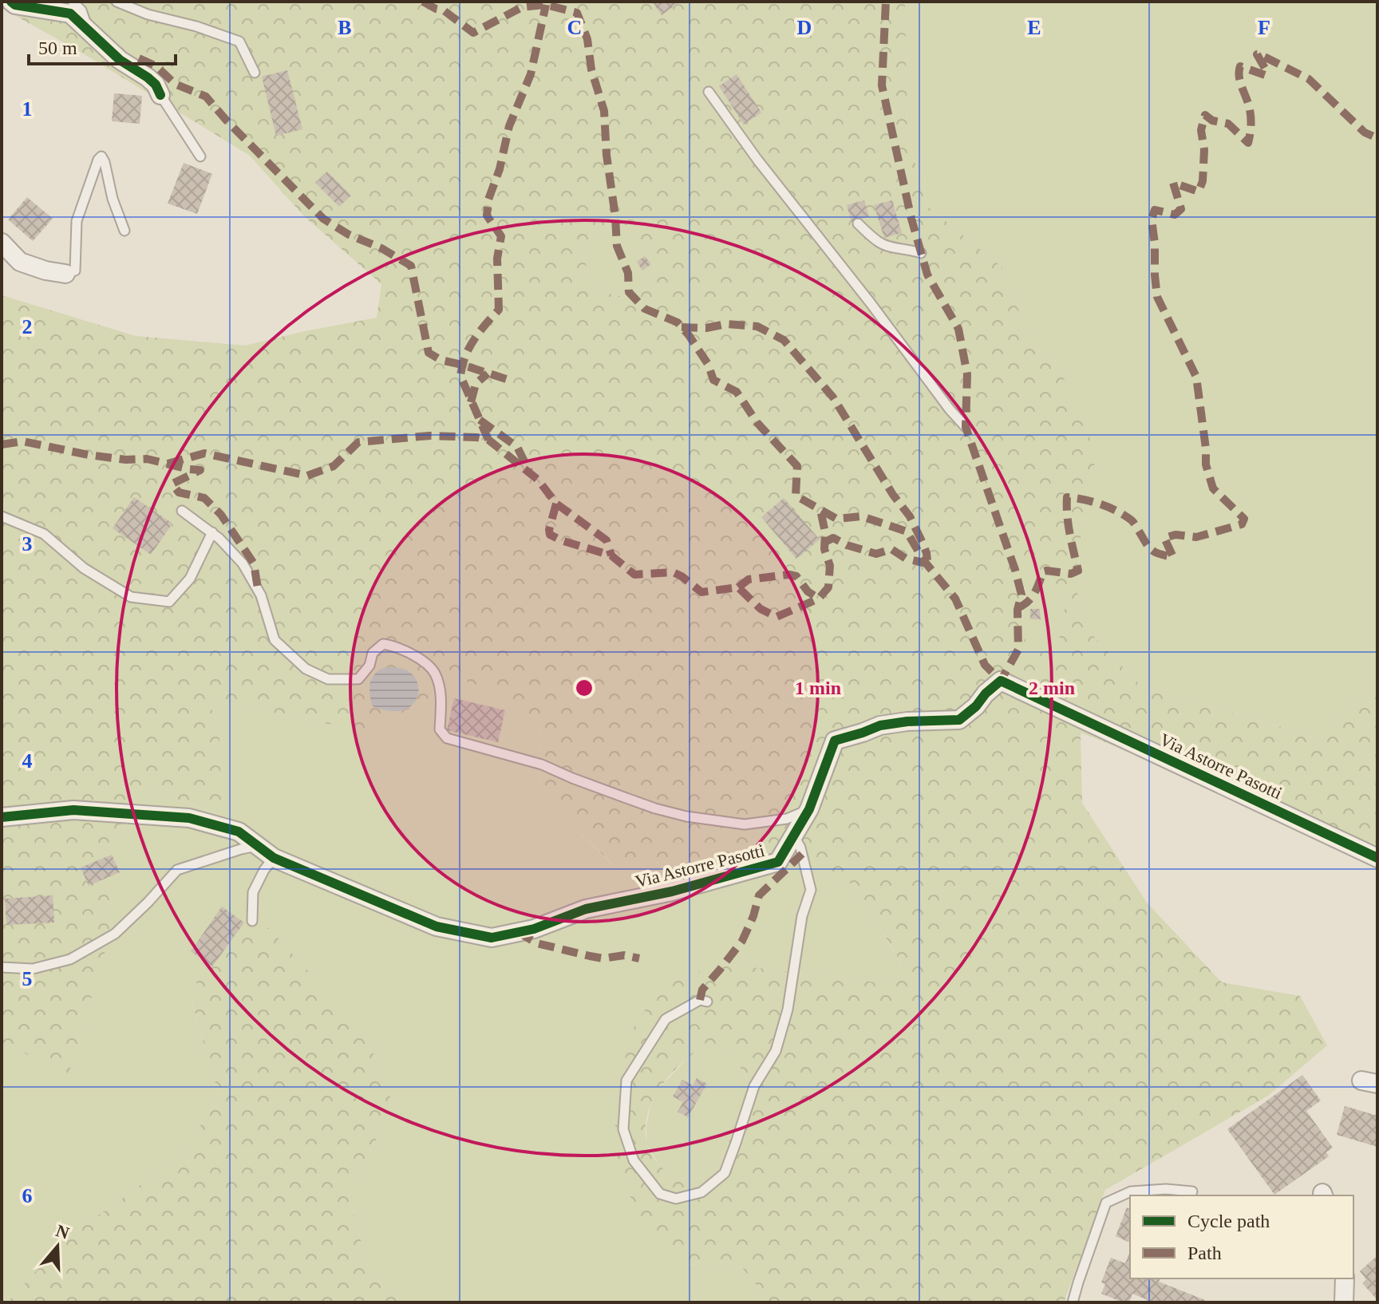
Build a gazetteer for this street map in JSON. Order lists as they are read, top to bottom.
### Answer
{
  "streets": {
    "street": ["Via Astorre Pasotti"]
  },
  "legend": ["Cycle path", "Path"],
  "scale_bar": "50 m",
  "north": "top",
  "grid": {
    "columns": [
      "B",
      "C",
      "D",
      "E",
      "F"
    ],
    "rows": [
      "1",
      "2",
      "3",
      "4",
      "5",
      "6"
    ]
  },
  "rings": ["1 min", "2 min"]
}
